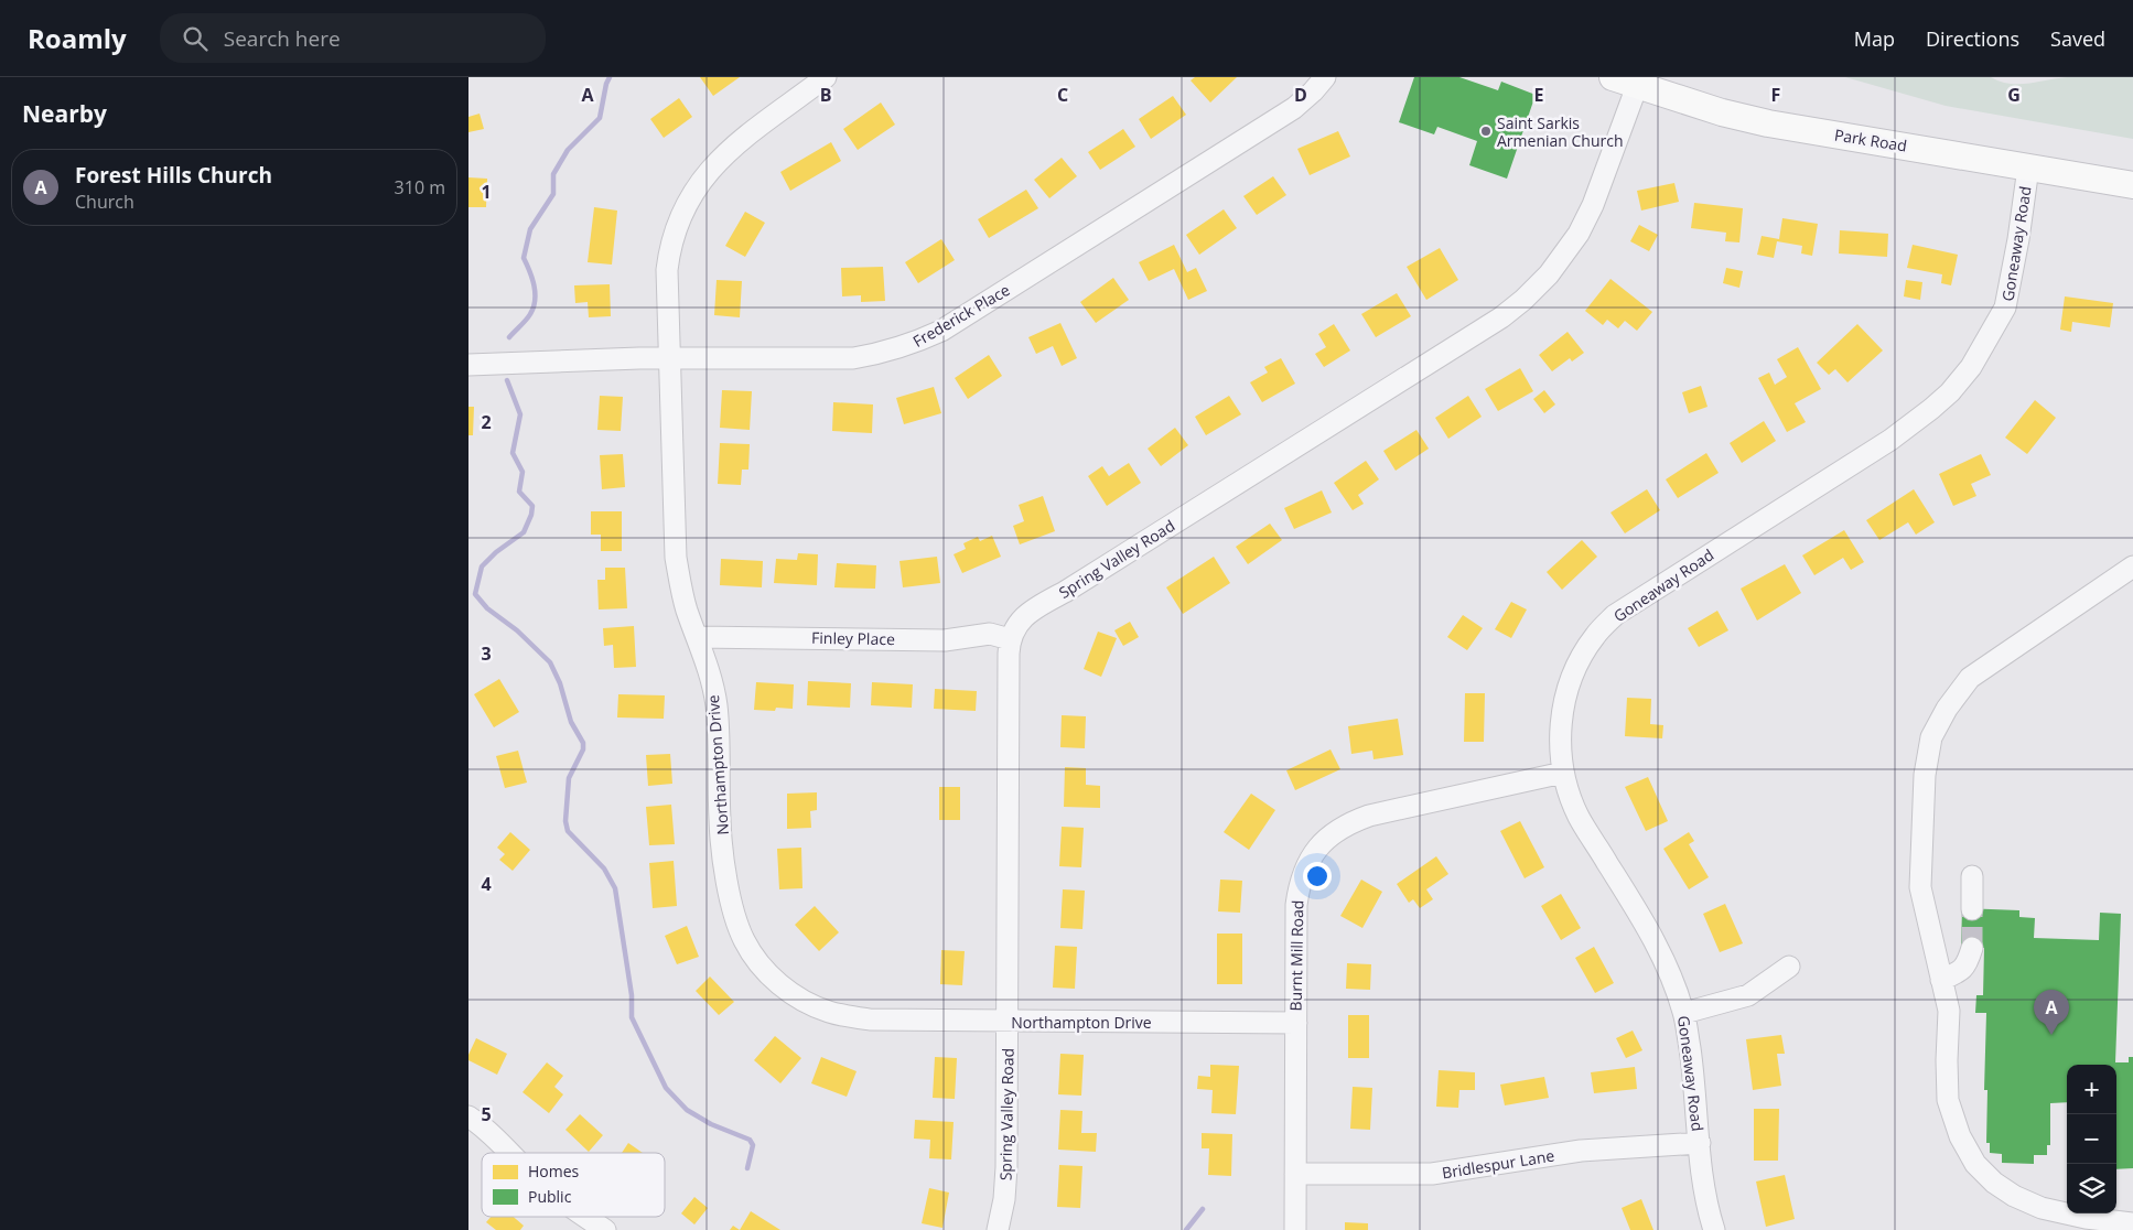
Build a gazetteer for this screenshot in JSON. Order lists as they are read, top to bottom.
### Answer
{
  "streets": {
    "main road": ["Park Road"],
    "street": [
      "Goneaway Road",
      "Frederick Place",
      "Spring Valley Road",
      "Finley Place",
      "Northampton Drive",
      "Burnt Mill Road",
      "Bridlespur Lane"
    ]
  },
  "crossings": [
    ["Park Road", "Goneaway Road"],
    ["Park Road", "Spring Valley Road"],
    ["Goneaway Road", "Burnt Mill Road"],
    ["Goneaway Road", "Bridlespur Lane"],
    ["Frederick Place", "Northampton Drive"],
    ["Spring Valley Road", "Finley Place"],
    ["Spring Valley Road", "Northampton Drive"],
    ["Finley Place", "Northampton Drive"],
    ["Northampton Drive", "Burnt Mill Road"],
    ["Burnt Mill Road", "Bridlespur Lane"]
  ],
  "places": ["Saint Sarkis Armenian Church"],
  "legend": ["Homes", "Public"],
  "page": {
    "header": "Roamly",
    "search": "Search here",
    "nav": ["Map", "Directions", "Saved"],
    "heading": "Nearby",
    "list": [
      {
        "mark": "A",
        "name": "Forest Hills Church",
        "note": "Church",
        "value": "310 m"
      }
    ],
    "pins": "A",
    "map_buttons": ["+", "−"]
  },
  "grid": {
    "columns": [
      "A",
      "B",
      "C",
      "D",
      "E",
      "F",
      "G"
    ],
    "rows": [
      "1",
      "2",
      "3",
      "4",
      "5"
    ]
  }
}
